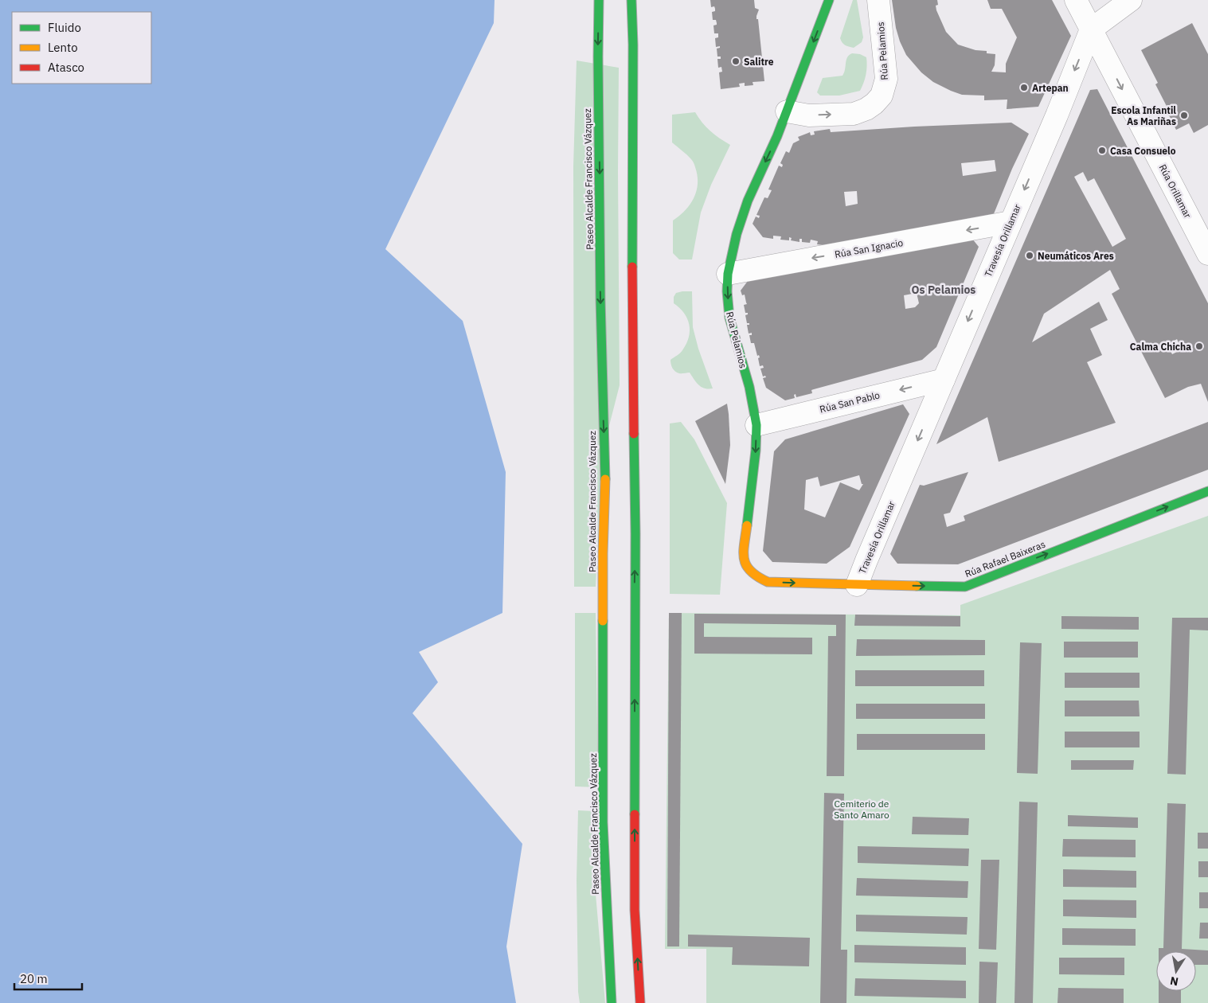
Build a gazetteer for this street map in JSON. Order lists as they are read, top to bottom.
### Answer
{
  "streets": {
    "main road": ["Rúa Pelamios", "Paseo Alcalde Francisco Vázquez", "Rúa Rafael Baixeras"],
    "street": [
      "Rúa Orillamar",
      "Travesía Orillamar",
      "Rúa San Ignacio",
      "Rúa San Pablo"
    ]
  },
  "crossings": [
    ["Rúa Pelamios", "Rúa San Ignacio"],
    ["Rúa Pelamios", "Rúa San Pablo"],
    ["Rúa Pelamios", "Rúa Rafael Baixeras"],
    ["Rúa Orillamar", "Travesía Orillamar"],
    ["Travesía Orillamar", "Rúa San Ignacio"],
    ["Travesía Orillamar", "Rúa San Pablo"],
    ["Travesía Orillamar", "Rúa Rafael Baixeras"]
  ],
  "one_way": [
    "Rúa Orillamar",
    "Travesía Orillamar",
    "Rúa San Ignacio",
    "Rúa San Pablo",
    "Rúa Rafael Baixeras"
  ],
  "districts": ["Os Pelamios"],
  "parks": ["Cemiterio de Santo Amaro"],
  "places": [
    "Salitre",
    "Artepan",
    "Escola Infantil As Mariñas",
    "Casa Consuelo",
    "Neumáticos Ares",
    "Calma Chicha"
  ],
  "legend": ["Fluido", "Lento", "Atasco"],
  "scale_bar": "20 m",
  "north": "bottom"
}
